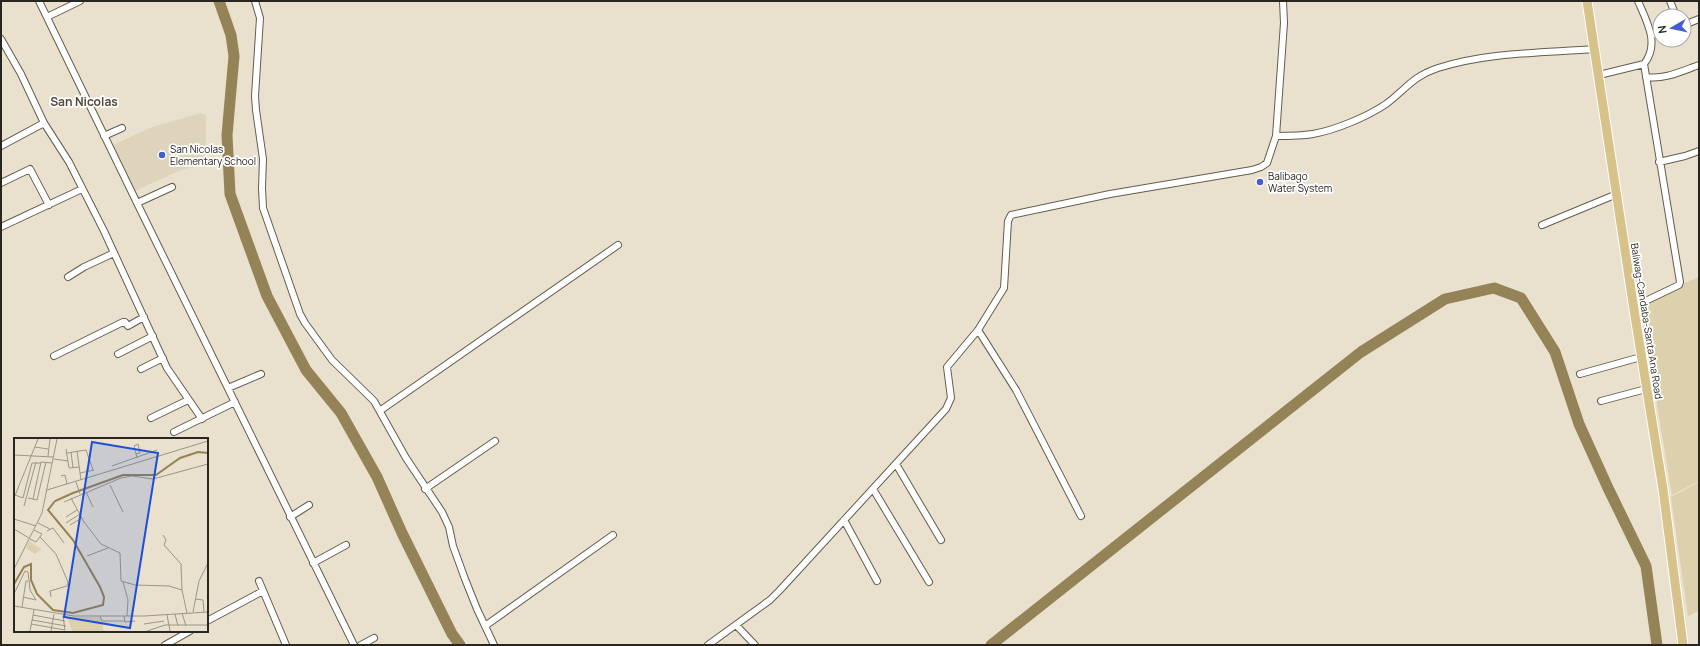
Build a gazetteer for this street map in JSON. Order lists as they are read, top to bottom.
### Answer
{
  "streets": {
    "main road": ["Baliwag-Candaba-Santa Ana Road"]
  },
  "districts": ["San Nicolas"],
  "places": ["San Nicolas Elementary School", "Balibago Water System"],
  "north": "left"
}
